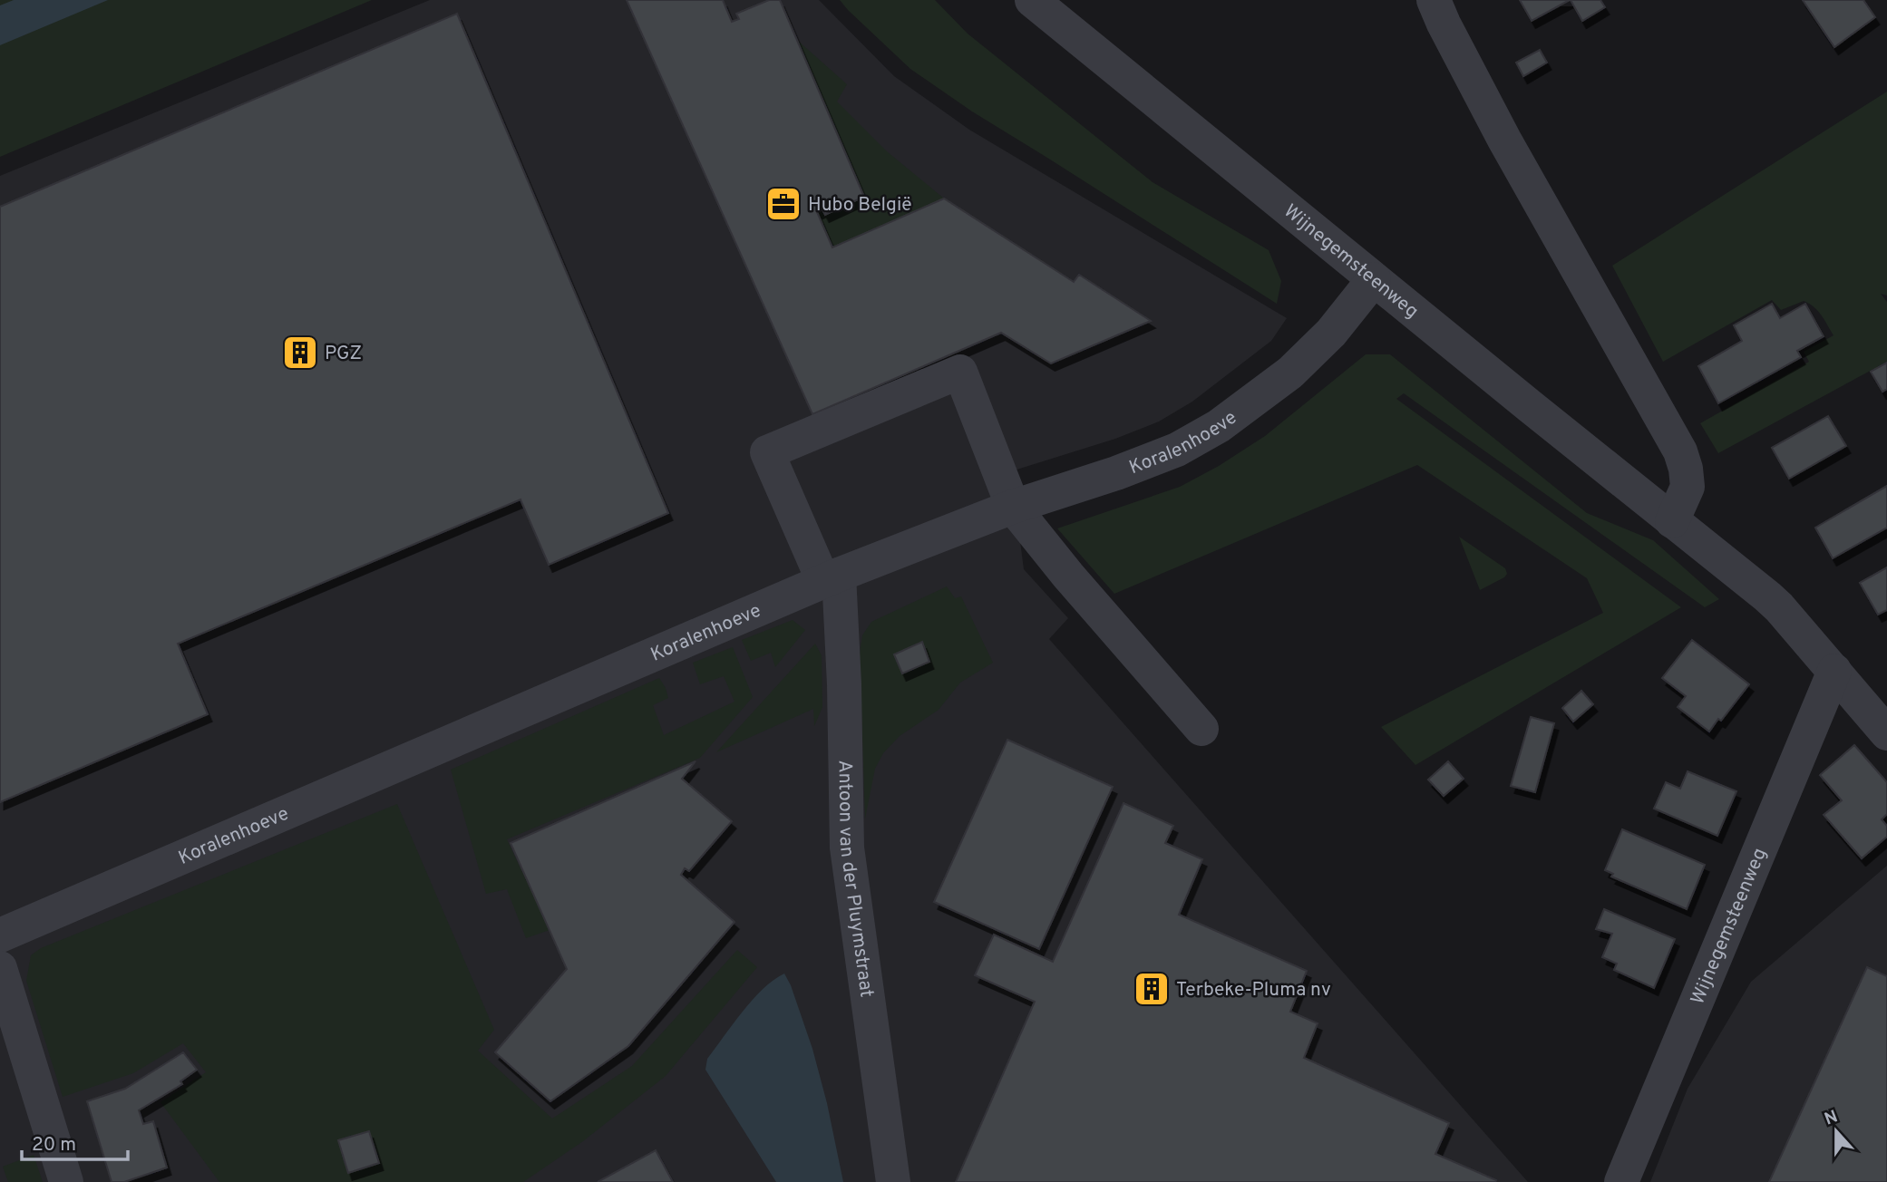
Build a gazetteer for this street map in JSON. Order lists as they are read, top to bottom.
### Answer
{
  "streets": {
    "street": ["Wijnegemsteenweg", "Koralenhoeve", "Antoon van der Pluymstraat"]
  },
  "crossings": [
    ["Wijnegemsteenweg", "Koralenhoeve"],
    ["Koralenhoeve", "Antoon van der Pluymstraat"]
  ],
  "places": {
    "office": ["Hubo België"],
    "building": ["PGZ", "Terbeke-Pluma nv"]
  },
  "scale_bar": "20 m",
  "north": "top"
}
